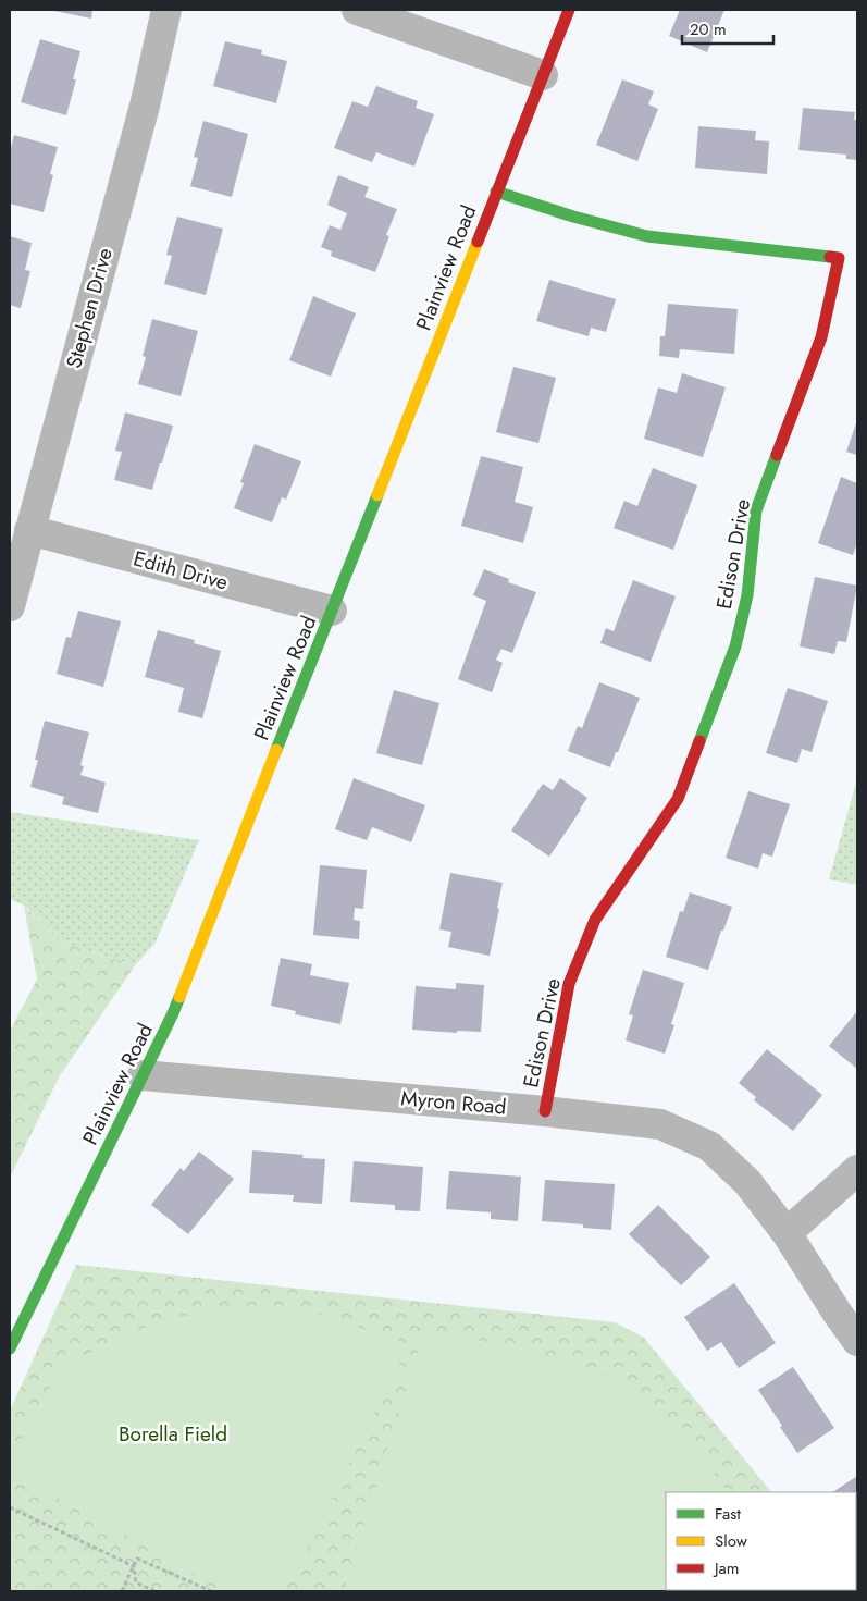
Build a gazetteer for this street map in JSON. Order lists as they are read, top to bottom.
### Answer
{
  "streets": {
    "main road": ["Plainview Road", "Edison Drive"],
    "street": ["Stephen Drive", "Edith Drive", "Myron Road"]
  },
  "crossings": [
    ["Plainview Road", "Edison Drive"],
    ["Plainview Road", "Edith Drive"],
    ["Plainview Road", "Myron Road"],
    ["Stephen Drive", "Edith Drive"],
    ["Edison Drive", "Myron Road"]
  ],
  "parks": ["Borella Field"],
  "legend": ["Fast", "Slow", "Jam"],
  "scale_bar": "20 m"
}
